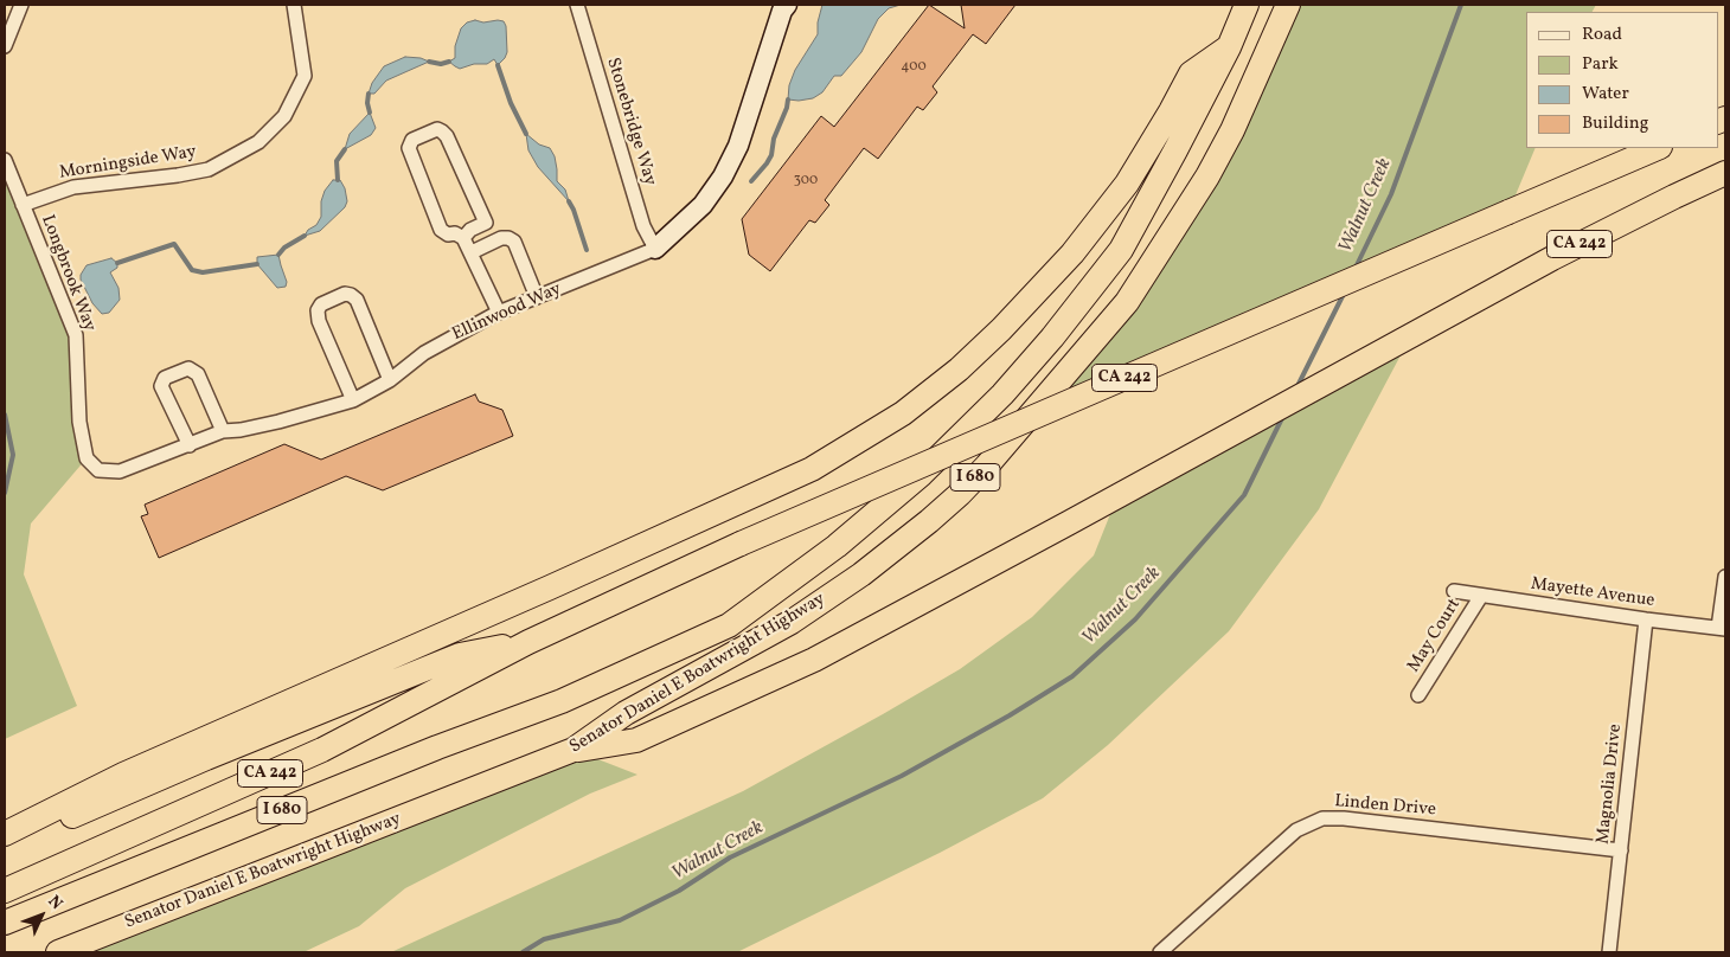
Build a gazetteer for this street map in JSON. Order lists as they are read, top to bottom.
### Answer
{
  "streets": {
    "highway": ["CA 242", "I 680", "Senator Daniel E Boatwright Highway"],
    "street": [
      "Stonebridge Way",
      "Morningside Way",
      "Longbrook Way",
      "Ellinwood Way",
      "Mayette Avenue",
      "May Court",
      "Magnolia Drive",
      "Linden Drive"
    ]
  },
  "crossings": [
    ["Stonebridge Way", "Ellinwood Way"],
    ["Morningside Way", "Longbrook Way"],
    ["CA 242", "Senator Daniel E Boatwright Highway"],
    ["Longbrook Way", "Ellinwood Way"],
    ["Mayette Avenue", "May Court"],
    ["Mayette Avenue", "Magnolia Drive"],
    ["Magnolia Drive", "Linden Drive"]
  ],
  "water": ["Walnut Creek"],
  "house_numbers": ["400", "300"],
  "legend": [
    "Road",
    "Park",
    "Water",
    "Building"
  ],
  "north": "top right"
}
